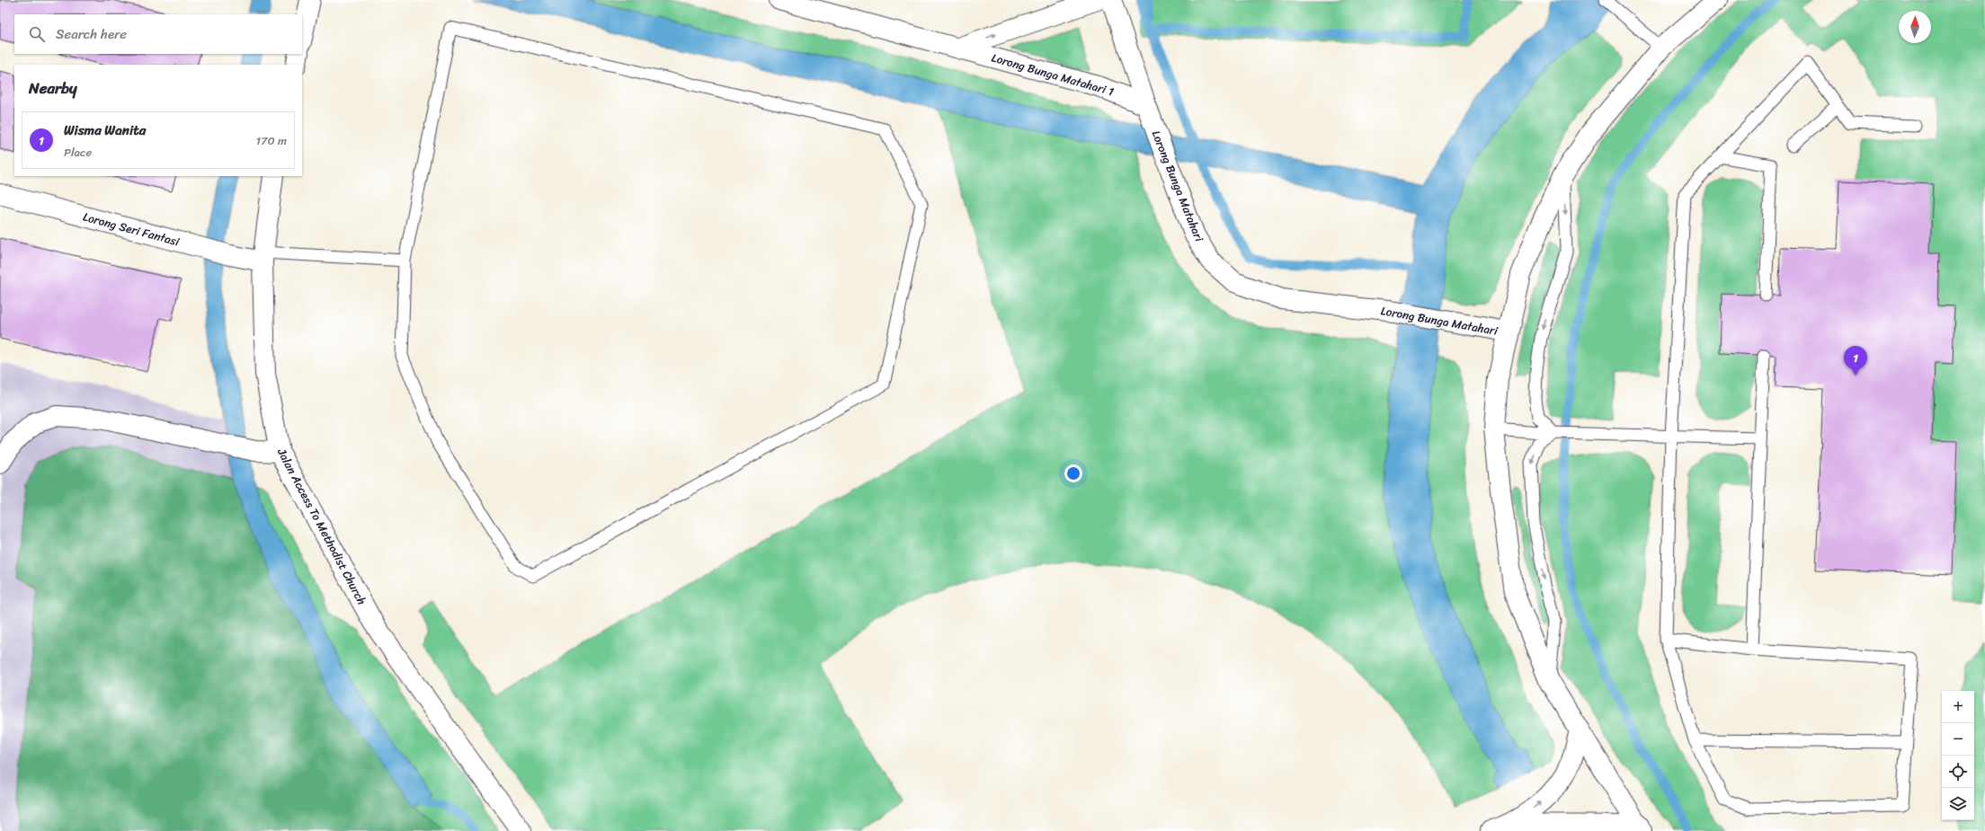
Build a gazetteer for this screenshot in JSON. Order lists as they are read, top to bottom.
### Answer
{
  "streets": {
    "street": [
      "Lorong Bunga Matahari 1",
      "Lorong Bunga Matahari",
      "Lorong Seri Fantasi",
      "Jalan Access To Methodist Church"
    ]
  },
  "crossings": [
    ["Lorong Bunga Matahari 1", "Lorong Bunga Matahari"],
    ["Lorong Seri Fantasi", "Jalan Access To Methodist Church"]
  ],
  "north": "top",
  "page": {
    "search": "Search here",
    "heading": "Nearby",
    "list": [
      {
        "mark": "1",
        "name": "Wisma Wanita",
        "note": "Place",
        "value": "170 m"
      }
    ],
    "pins": "1",
    "map_buttons": ["+", "−"]
  }
}
